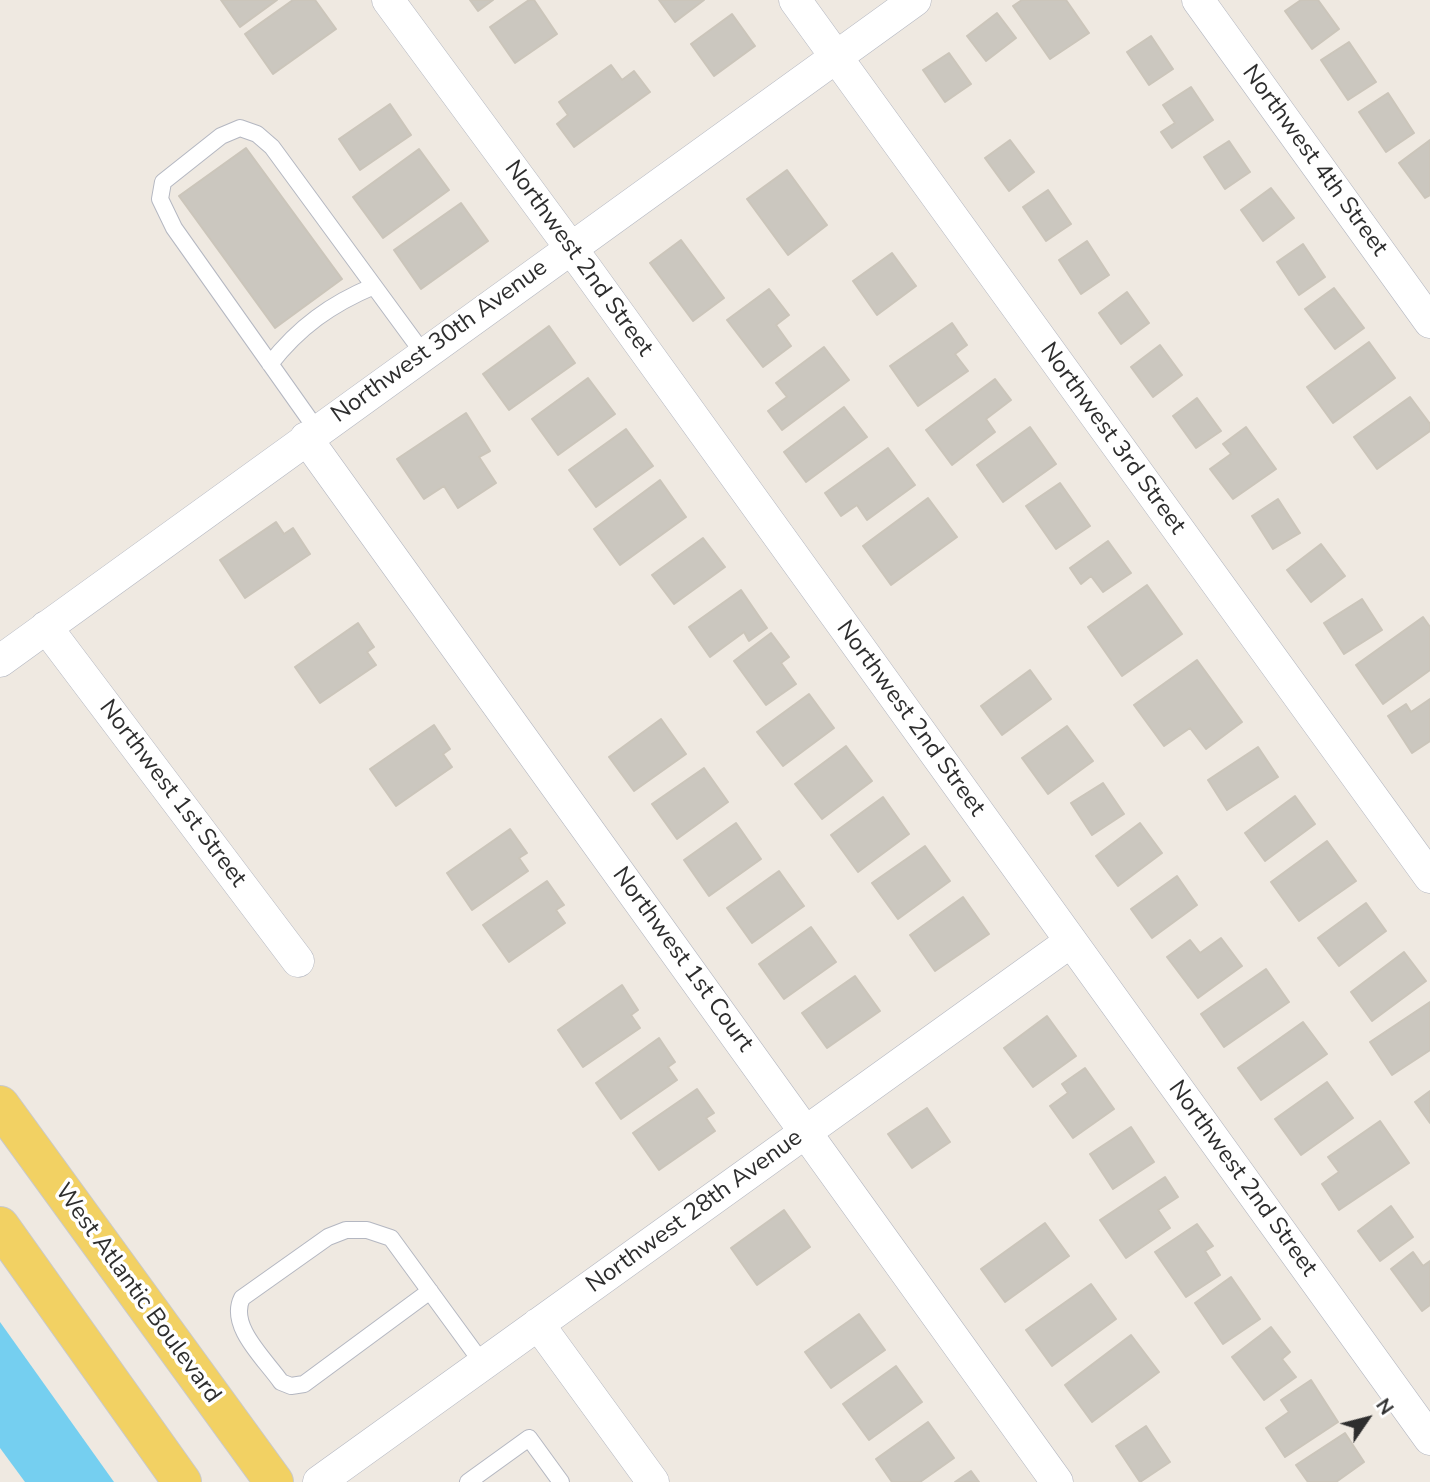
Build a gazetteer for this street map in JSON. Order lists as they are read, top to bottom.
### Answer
{
  "streets": {
    "main road": ["West Atlantic Boulevard"],
    "street": [
      "Northwest 4th Street",
      "Northwest 2nd Street",
      "Northwest 30th Avenue",
      "Northwest 3rd Street",
      "Northwest 1st Street",
      "Northwest 1st Court",
      "Northwest 28th Avenue"
    ]
  },
  "crossings": [
    ["Northwest 2nd Street", "Northwest 30th Avenue"],
    ["Northwest 2nd Street", "Northwest 28th Avenue"],
    ["Northwest 30th Avenue", "Northwest 3rd Street"],
    ["Northwest 30th Avenue", "Northwest 1st Street"],
    ["Northwest 30th Avenue", "Northwest 1st Court"],
    ["Northwest 1st Court", "Northwest 28th Avenue"]
  ],
  "north": "top right"
}
